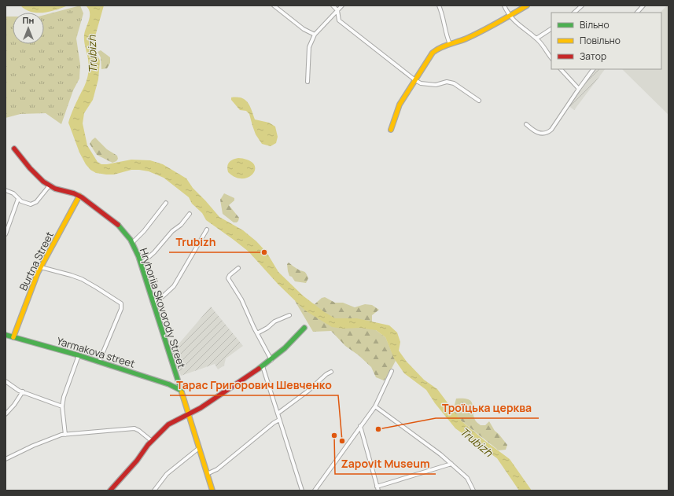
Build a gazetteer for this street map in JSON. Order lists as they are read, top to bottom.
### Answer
{
  "streets": {
    "street": ["Burtna Street", "Hryhoriia Skovorody Street", "Yarmakova street"]
  },
  "crossings": [
    ["Burtna Street", "Hryhoriia Skovorody Street"],
    ["Burtna Street", "Yarmakova street"],
    ["Hryhoriia Skovorody Street", "Yarmakova street"]
  ],
  "water": ["Trubizh"],
  "places": [
    "Trubizh",
    "Троїцька церква",
    "Zapovit Museum",
    "Тарас Григорович Шевченко"
  ],
  "legend": ["Вільно", "Повільно", "Затор"],
  "north": "top"
}
